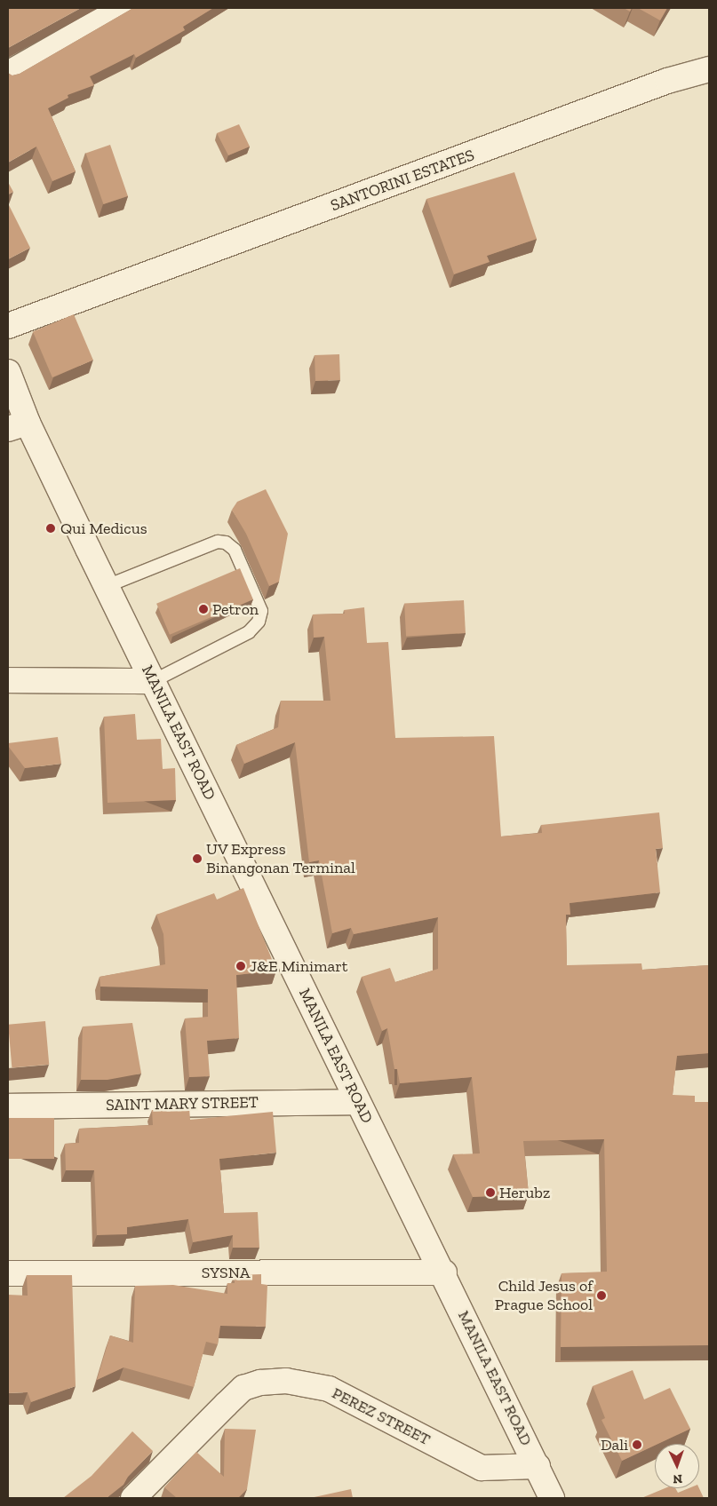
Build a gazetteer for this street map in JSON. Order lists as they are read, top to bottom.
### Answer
{
  "streets": {
    "street": [
      "SANTORINI ESTATES",
      "MANILA EAST ROAD",
      "SAINT MARY STREET",
      "SYSNA",
      "PEREZ STREET"
    ]
  },
  "crossings": [
    ["MANILA EAST ROAD", "SAINT MARY STREET"],
    ["MANILA EAST ROAD", "SYSNA"],
    ["MANILA EAST ROAD", "PEREZ STREET"]
  ],
  "places": [
    "Qui Medicus",
    "Petron",
    "UV Express Binangonan Terminal",
    "J&E Minimart",
    "Herubz",
    "Child Jesus of Prague School",
    "Dali"
  ],
  "north": "bottom"
}
